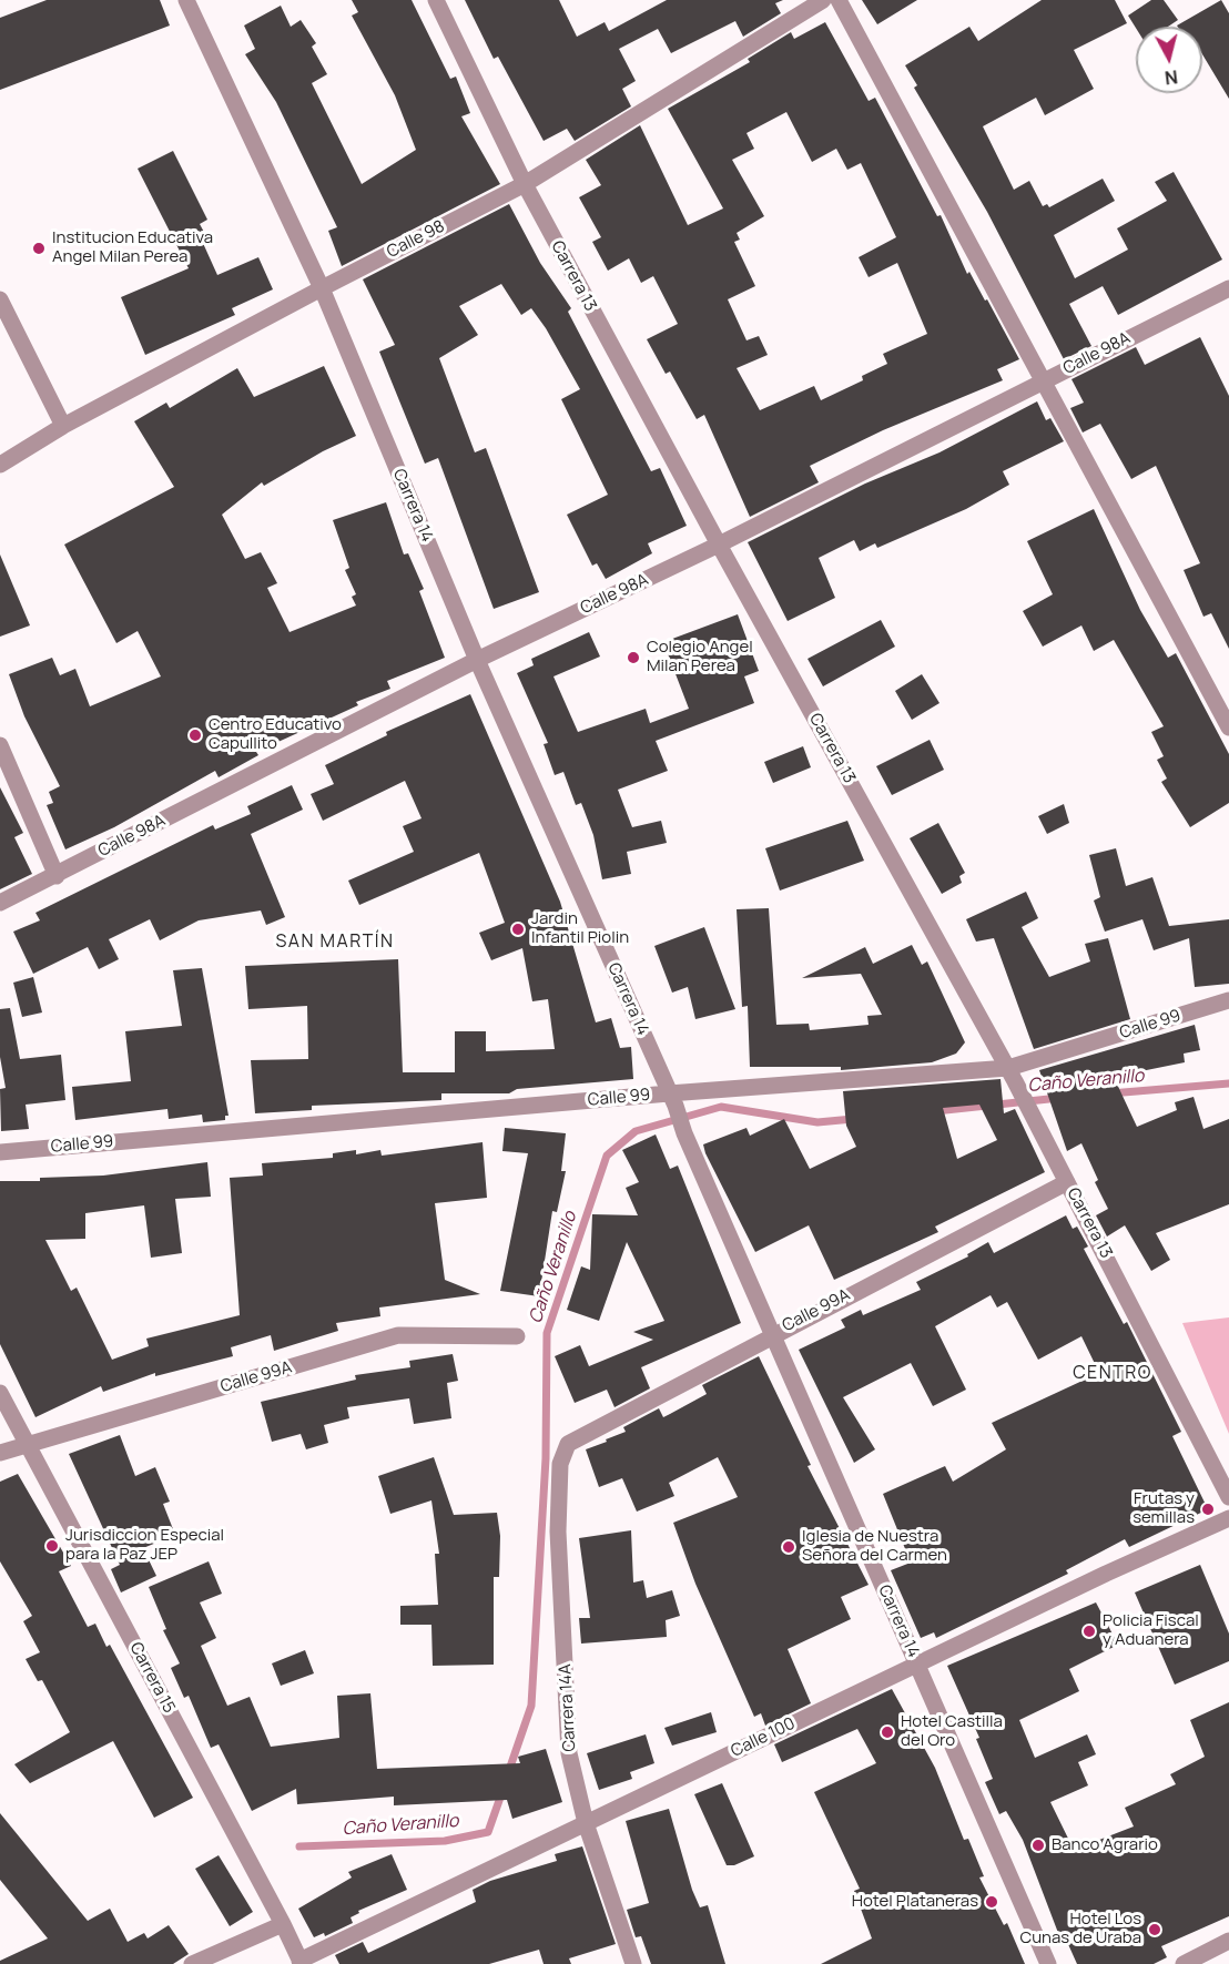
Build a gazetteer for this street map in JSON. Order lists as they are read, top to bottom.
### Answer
{
  "streets": {
    "street": [
      "Calle 98",
      "Carrera 13",
      "Calle 98A",
      "Carrera 14",
      "Calle 99",
      "Calle 99A",
      "Carrera 15",
      "Carrera 14A",
      "Calle 100"
    ]
  },
  "crossings": [
    ["Calle 98", "Carrera 13"],
    ["Calle 98", "Carrera 14"],
    ["Carrera 13", "Calle 98A"],
    ["Carrera 13", "Calle 99"],
    ["Carrera 13", "Calle 99A"],
    ["Calle 98A", "Carrera 14"],
    ["Carrera 14", "Calle 99"],
    ["Carrera 14", "Calle 99A"],
    ["Carrera 14", "Calle 100"],
    ["Calle 99A", "Carrera 15"],
    ["Calle 99A", "Carrera 14A"],
    ["Carrera 15", "Calle 100"],
    ["Carrera 14A", "Calle 100"]
  ],
  "districts": ["SAN MARTÍN", "CENTRO"],
  "water": ["Caño Veranillo"],
  "places": [
    "Institucion Educativa Angel Milan Perea",
    "Colegio Angel Milan Perea",
    "Centro Educativo Capullito",
    "Jardin Infantil Piolin",
    "Frutas y semillas",
    "Jurisdiccion Especial para la Paz JEP",
    "Iglesia de Nuestra Señora del Carmen",
    "Policia Fiscal y Aduanera",
    "Hotel Castilla del Oro",
    "Banco Agrario",
    "Hotel Plataneras",
    "Hotel Los Cunas de Uraba"
  ],
  "north": "bottom"
}
